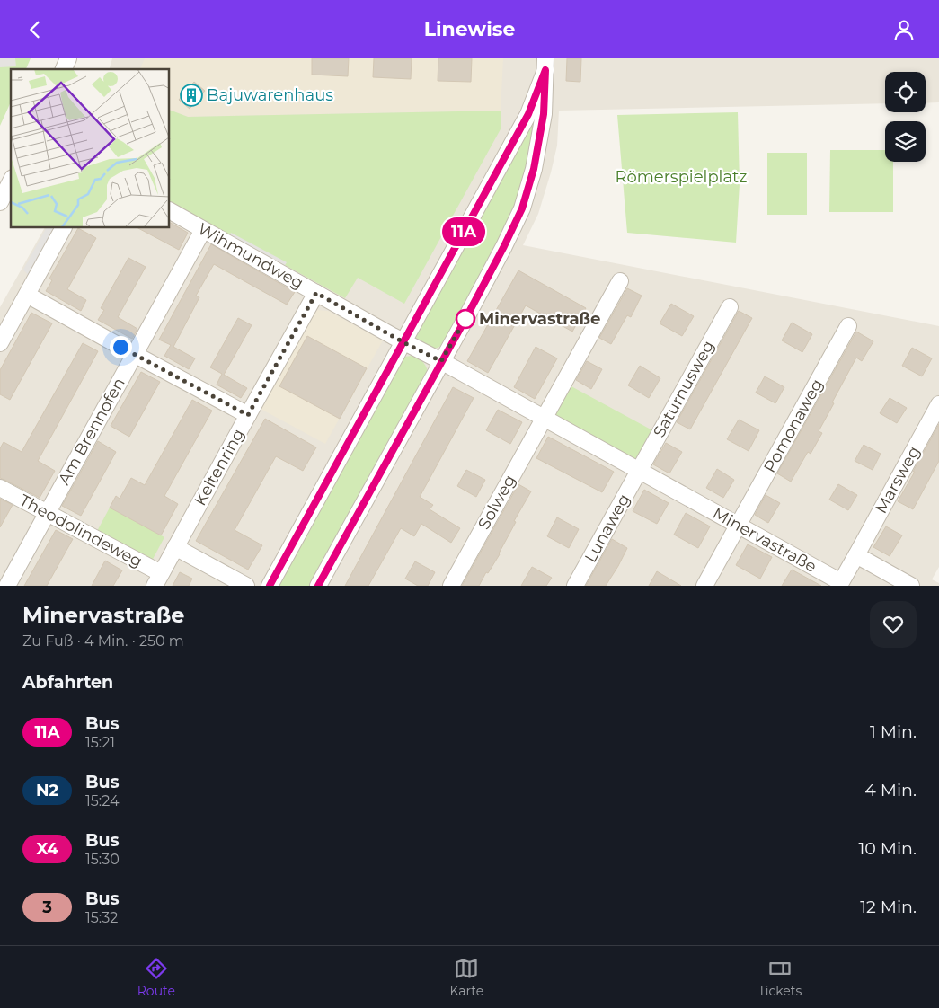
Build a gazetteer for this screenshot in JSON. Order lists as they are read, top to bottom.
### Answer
{
  "streets": {
    "street": [
      "Wihmundweg",
      "Saturnusweg",
      "Pomonaweg",
      "Am Brennofen",
      "Keltenring",
      "Marsweg",
      "Solweg",
      "Lunaweg",
      "Theodolindeweg",
      "Minervastraße"
    ]
  },
  "crossings": [
    ["Wihmundweg", "Am Brennofen"],
    ["Wihmundweg", "Keltenring"],
    ["Wihmundweg", "Minervastraße"],
    ["Saturnusweg", "Lunaweg"],
    ["Saturnusweg", "Minervastraße"],
    ["Pomonaweg", "Minervastraße"],
    ["Am Brennofen", "Theodolindeweg"],
    ["Keltenring", "Theodolindeweg"],
    ["Marsweg", "Minervastraße"],
    ["Solweg", "Minervastraße"],
    ["Lunaweg", "Minervastraße"]
  ],
  "parks": ["Römerspielplatz"],
  "places": {
    "building": ["Bajuwarenhaus"],
    "other": ["Minervastraße"]
  },
  "lines": ["bus line 11A"],
  "page": {
    "header": "Linewise",
    "on_map": "11A",
    "heading": [
      ["Minervastraße", "Zu Fuß · 4 Min. · 250 m"],
      "Abfahrten"
    ],
    "list": [
      {
        "mark": "11A",
        "name": "Bus",
        "note": "15:21",
        "value": "1 Min."
      },
      {
        "mark": "N2",
        "name": "Bus",
        "note": "15:24",
        "value": "4 Min."
      },
      {
        "mark": "X4",
        "name": "Bus",
        "note": "15:30",
        "value": "10 Min."
      },
      {
        "mark": "3",
        "name": "Bus",
        "note": "15:32",
        "value": "12 Min."
      }
    ],
    "tabs": ["Route", "Karte", "Tickets"]
  }
}
